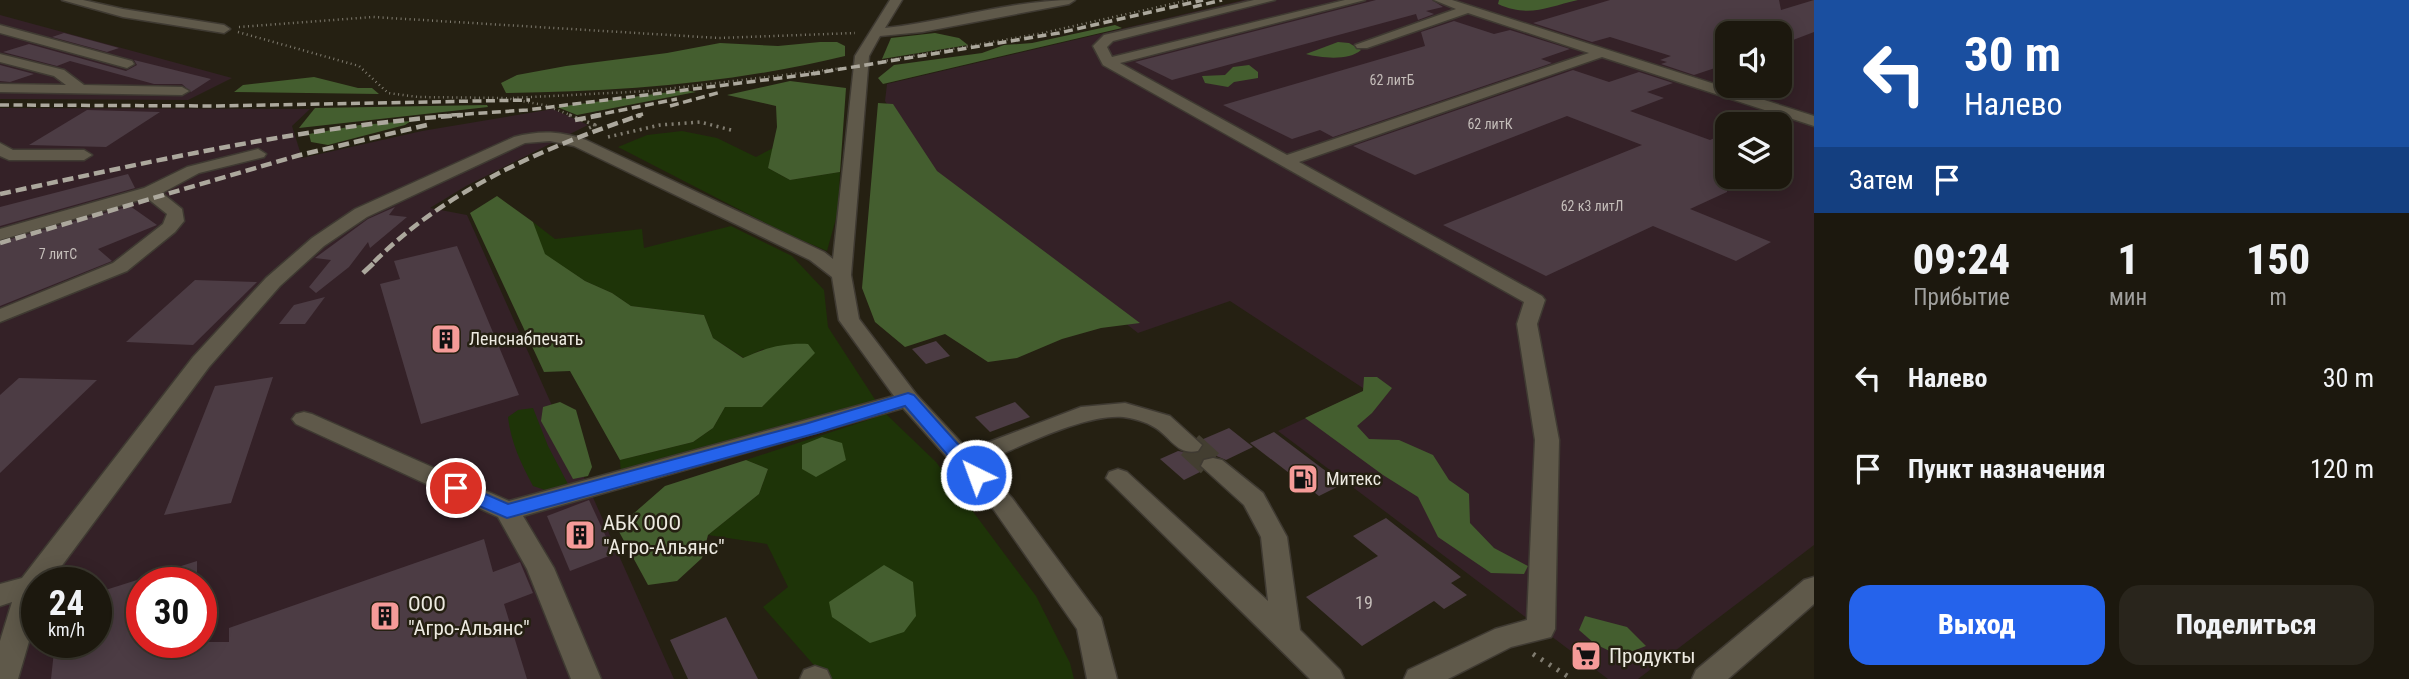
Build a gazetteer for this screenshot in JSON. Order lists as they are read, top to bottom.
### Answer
{
  "places": {
    "building": ["Ленснабпечать", "АБК ООО \"Агро-Альянс\"", "ООО \"Агро-Альянс\""],
    "fuel station": ["Митекс"],
    "supermarket": ["Продукты"]
  },
  "house_numbers": [
    "62 литБ",
    "62 литК",
    "62 к3 литЛ",
    "7 литС",
    "19"
  ],
  "page": {
    "turn": ["30 m", "Налево"],
    "then": "Затем",
    "eta": [
      "09:24",
      "Прибытие",
      "1",
      "мин",
      "150",
      "m"
    ],
    "list": [
      {
        "name": "Налево",
        "value": "30 m"
      },
      {
        "name": "Пункт назначения",
        "value": "120 m"
      }
    ],
    "speed": "24 km/h",
    "limit": "30",
    "buttons": ["Выход", "Поделиться"]
  }
}
